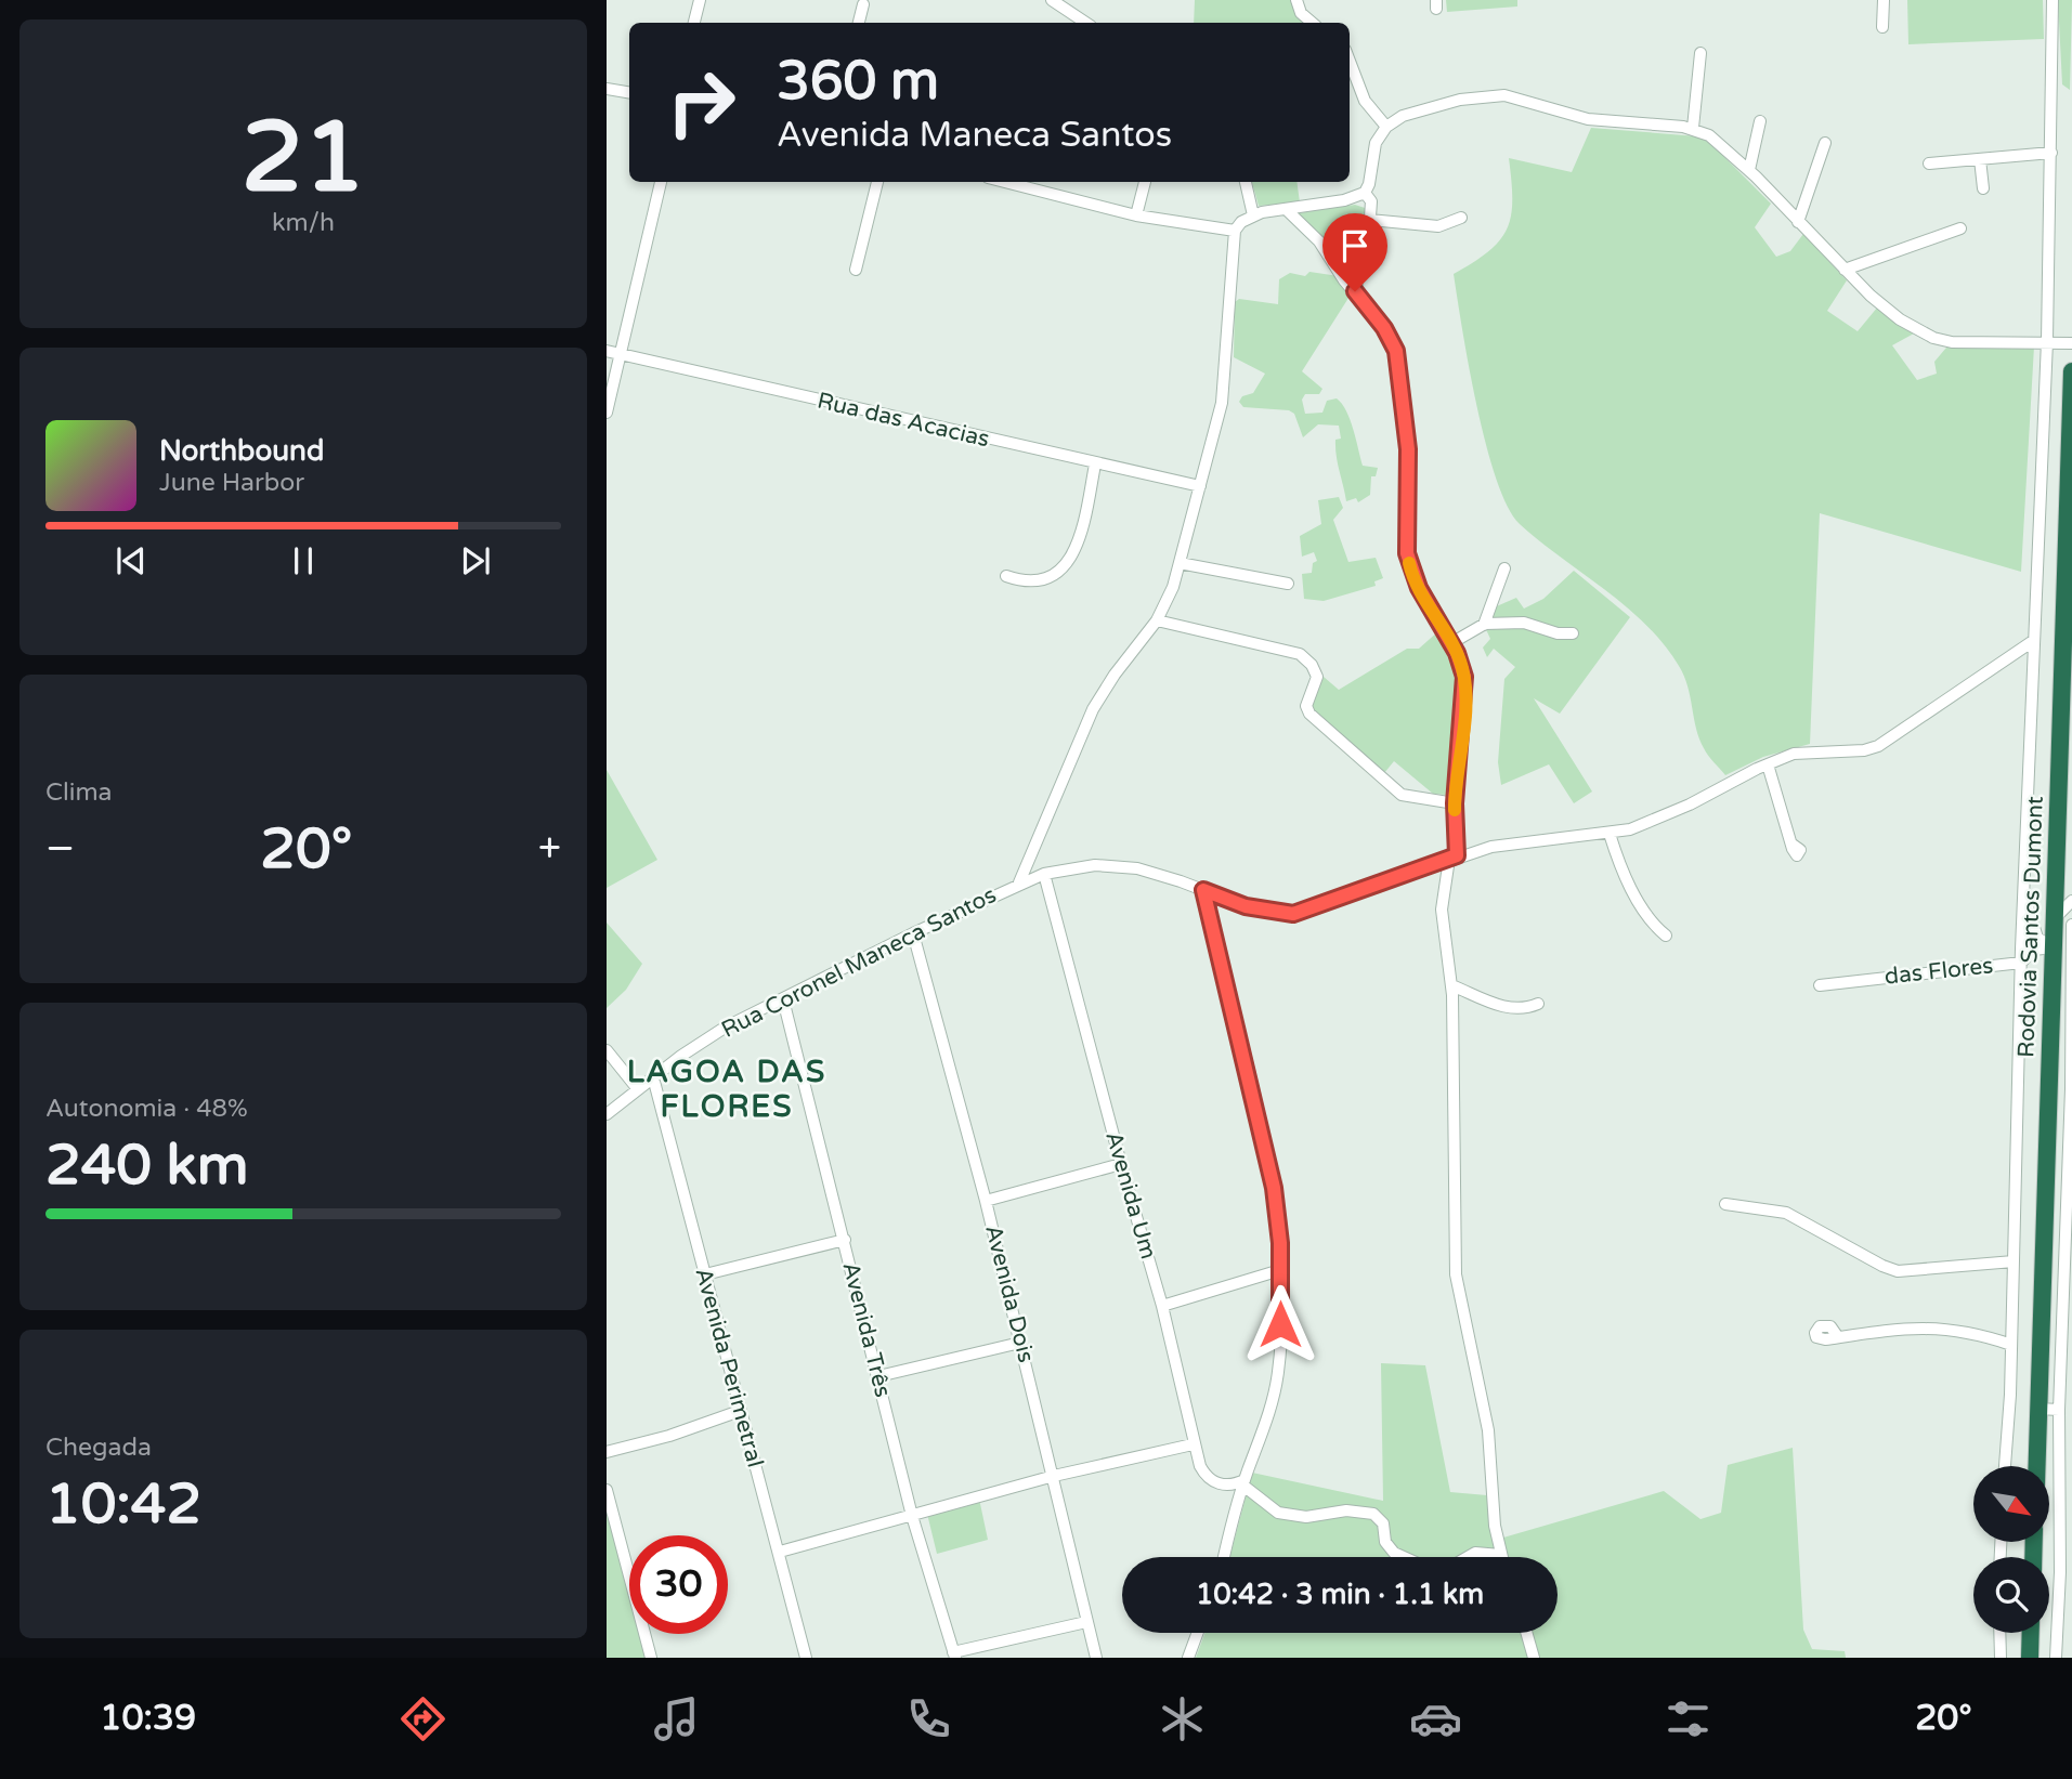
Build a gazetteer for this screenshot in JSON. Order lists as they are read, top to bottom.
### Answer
{
  "streets": {
    "highway": ["Rodovia Santos Dumont"],
    "street": [
      "Rua das Acacias",
      "Rua Coronel Maneca Santos",
      "das Flores",
      "Avenida Um",
      "Avenida Dois",
      "Avenida Três",
      "Avenida Perimetral"
    ]
  },
  "crossings": [
    ["Rodovia Santos Dumont", "das Flores"],
    ["Rua Coronel Maneca Santos", "Avenida Um"],
    ["Rua Coronel Maneca Santos", "Avenida Dois"],
    ["Rua Coronel Maneca Santos", "Avenida Três"],
    ["Rua Coronel Maneca Santos", "Avenida Perimetral"]
  ],
  "districts": ["LAGOA DAS FLORES"],
  "north": "bottom right",
  "page": {
    "tile": [
      ["21", "km/h"],
      "Clima",
      ["Autonomia · 48%", "240 km"],
      ["Chegada", "10:42"]
    ],
    "turn": ["360 m", "Avenida Maneca Santos"],
    "song": ["Northbound", "June Harbor"],
    "heat": ["−", "20°", "+"],
    "limit": "30",
    "trip": "10:42 · 3 min · 1.1 km",
    "tabs": ["10:39", "20°"]
  }
}
